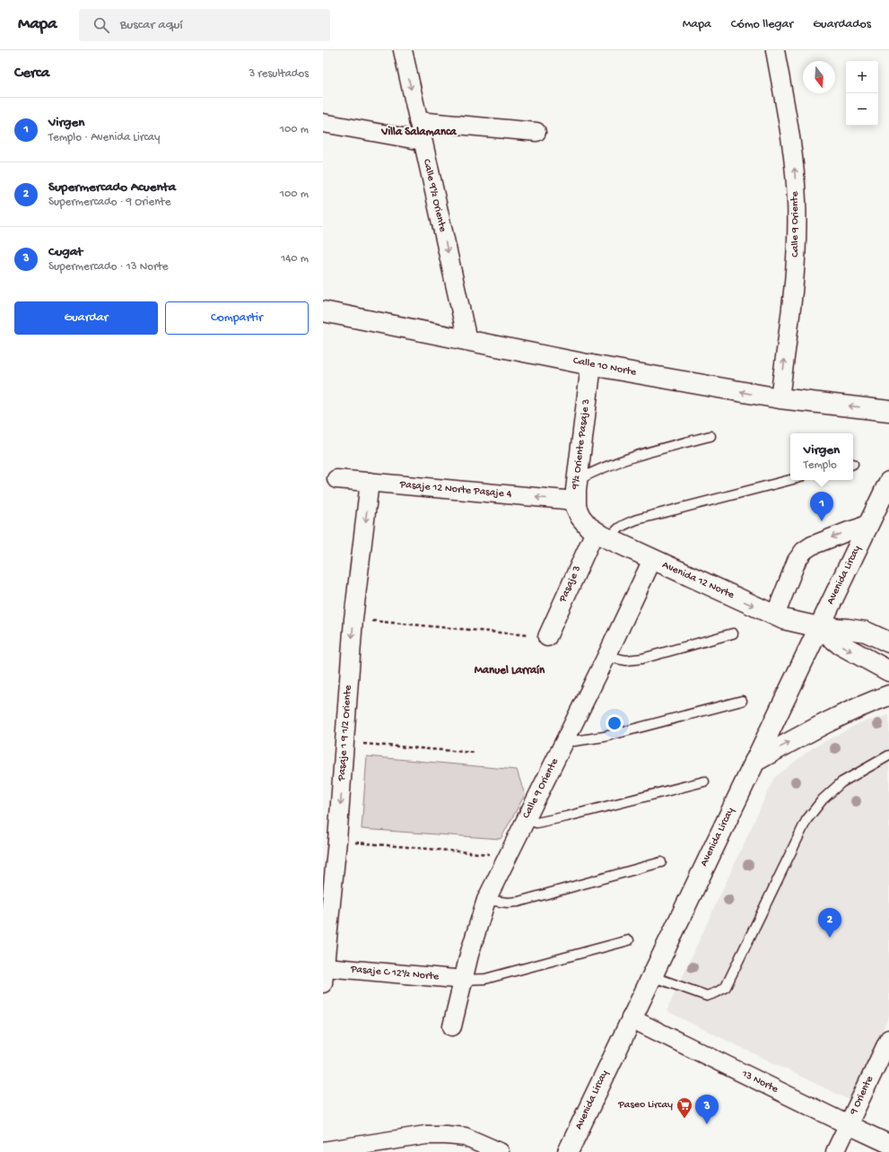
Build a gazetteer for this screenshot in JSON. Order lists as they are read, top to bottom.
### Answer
{
  "streets": {
    "main road": [
      "Calle 10 Norte",
      "9½ Oriente Pasaje 3",
      "Avenida Lircay",
      "Avenida 12 Norte"
    ],
    "street": [
      "Calle 9½ Oriente",
      "Calle 9 Oriente",
      "Pasaje 12 Norte Pasaje 4",
      "Pasaje 3",
      "Pasaje 1 9 1/2 Oriente",
      "Pasaje C 12½ Norte",
      "13 Norte",
      "9 Oriente"
    ]
  },
  "crossings": [
    ["Calle 9½ Oriente", "Calle 10 Norte"],
    ["Calle 9 Oriente", "Calle 10 Norte"],
    ["Calle 9 Oriente", "Avenida 12 Norte"],
    ["Calle 9 Oriente", "Pasaje C 12½ Norte"],
    ["Calle 10 Norte", "9½ Oriente Pasaje 3"],
    ["9½ Oriente Pasaje 3", "Pasaje 12 Norte Pasaje 4"],
    ["9½ Oriente Pasaje 3", "Avenida 12 Norte"],
    ["9½ Oriente Pasaje 3", "Pasaje 3"],
    ["Pasaje 12 Norte Pasaje 4", "Pasaje 1 9 1/2 Oriente"],
    ["Avenida Lircay", "Avenida 12 Norte"],
    ["Avenida Lircay", "13 Norte"],
    ["Avenida 12 Norte", "Pasaje 3"],
    ["Pasaje 1 9 1/2 Oriente", "Pasaje C 12½ Norte"],
    ["13 Norte", "9 Oriente"]
  ],
  "one_way": [
    "Calle 9½ Oriente",
    "Calle 9 Oriente",
    "Calle 10 Norte",
    "Pasaje 12 Norte Pasaje 4",
    "Pasaje 1 9 1/2 Oriente"
  ],
  "districts": ["Villa Salamanca", "Manuel Larraín"],
  "places": {
    "supermarket": ["Paseo Lircay"]
  },
  "north": "bottom",
  "page": {
    "header": "Mapa",
    "search": "Buscar aquí",
    "nav": ["Mapa", "Cómo llegar", "Guardados"],
    "heading": ["Cerca", "3 resultados"],
    "map_buttons": ["+", "−"],
    "list": [
      {
        "mark": "1",
        "name": "Virgen",
        "note": "Templo · Avenida Lircay",
        "value": "100 m"
      },
      {
        "mark": "2",
        "name": "Supermercado Acuenta",
        "note": "Supermercado · 9 Oriente",
        "value": "100 m"
      },
      {
        "mark": "3",
        "name": "Cugat",
        "note": "Supermercado · 13 Norte",
        "value": "140 m"
      }
    ],
    "buttons": ["Guardar", "Compartir"],
    "popup": ["Virgen", "Templo"],
    "pins": ["1", "2", "3"]
  }
}
